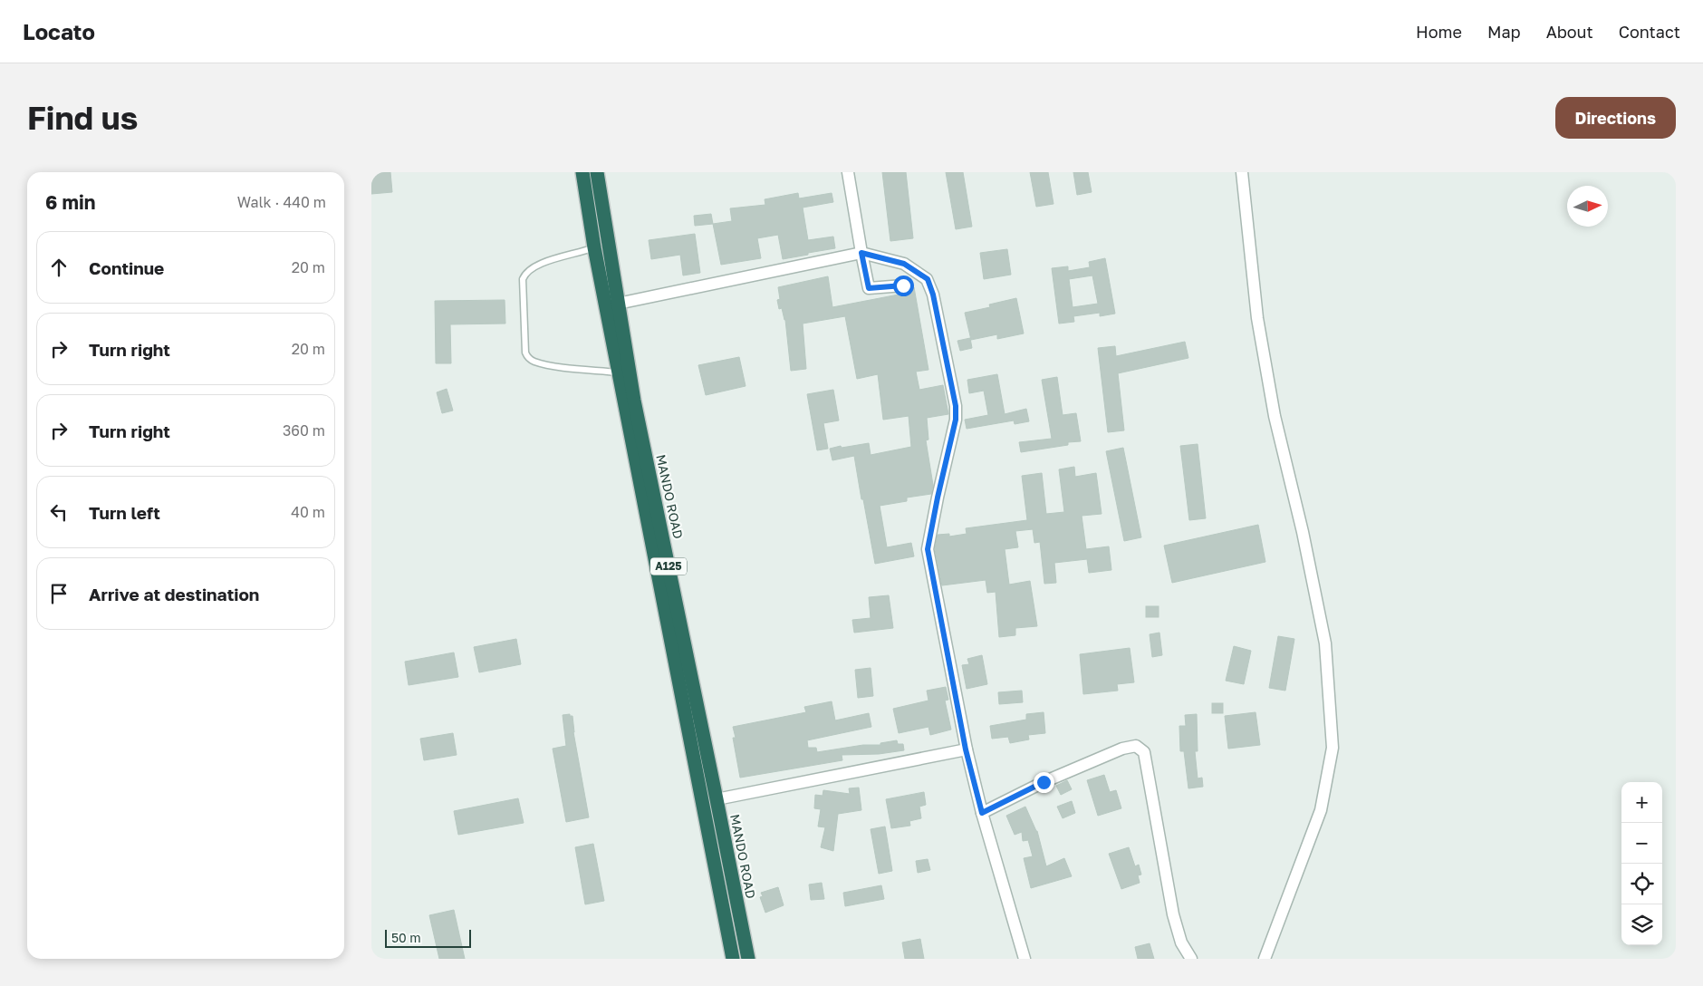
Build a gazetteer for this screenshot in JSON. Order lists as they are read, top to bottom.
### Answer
{
  "streets": {
    "highway": ["MANDO ROAD", "A125"]
  },
  "scale_bar": "50 m",
  "north": "right",
  "page": {
    "header": "Locato",
    "nav": [
      "Home",
      "Map",
      "About",
      "Contact"
    ],
    "buttons": "Directions",
    "title": "Find us",
    "heading": ["6 min", "Walk · 440 m"],
    "list": [
      ["Continue", "20 m"],
      ["Turn right", "20 m"],
      ["Turn right", "360 m"],
      ["Turn left", "40 m"],
      "Arrive at destination"
    ],
    "map_buttons": ["+", "−"],
    "scale": "50 m"
  }
}
